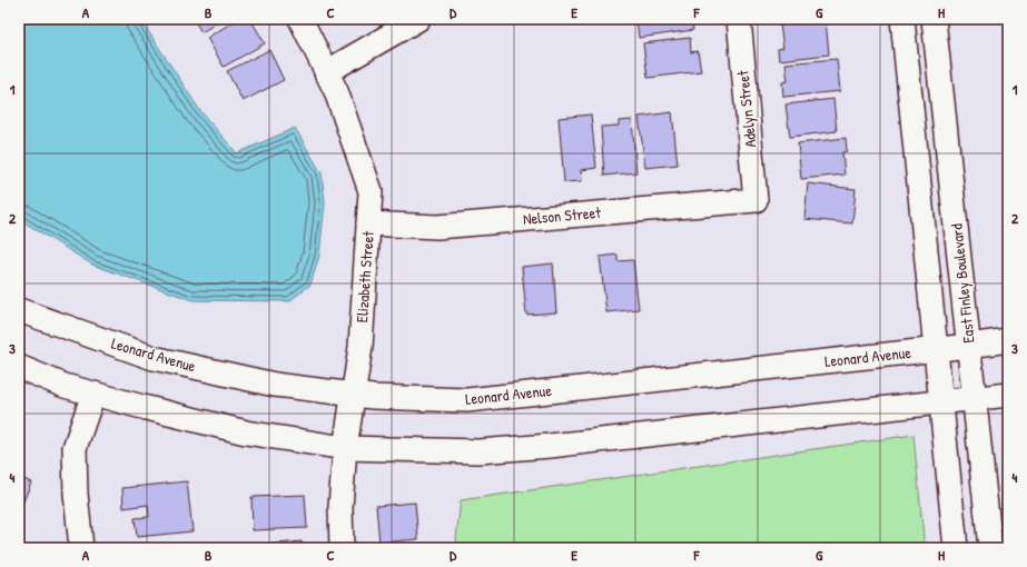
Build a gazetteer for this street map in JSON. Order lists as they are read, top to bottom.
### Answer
{
  "streets": {
    "street": [
      "Adelyn Street",
      "Nelson Street",
      "Elizabeth Street",
      "East Finley Boulevard",
      "Leonard Avenue"
    ]
  },
  "crossings": [
    ["Adelyn Street", "Nelson Street"],
    ["Nelson Street", "Elizabeth Street"],
    ["Elizabeth Street", "Leonard Avenue"],
    ["East Finley Boulevard", "Leonard Avenue"]
  ],
  "grid": {
    "columns": [
      "A",
      "B",
      "C",
      "D",
      "E",
      "F",
      "G",
      "H"
    ],
    "rows": [
      "1",
      "2",
      "3",
      "4"
    ]
  }
}
